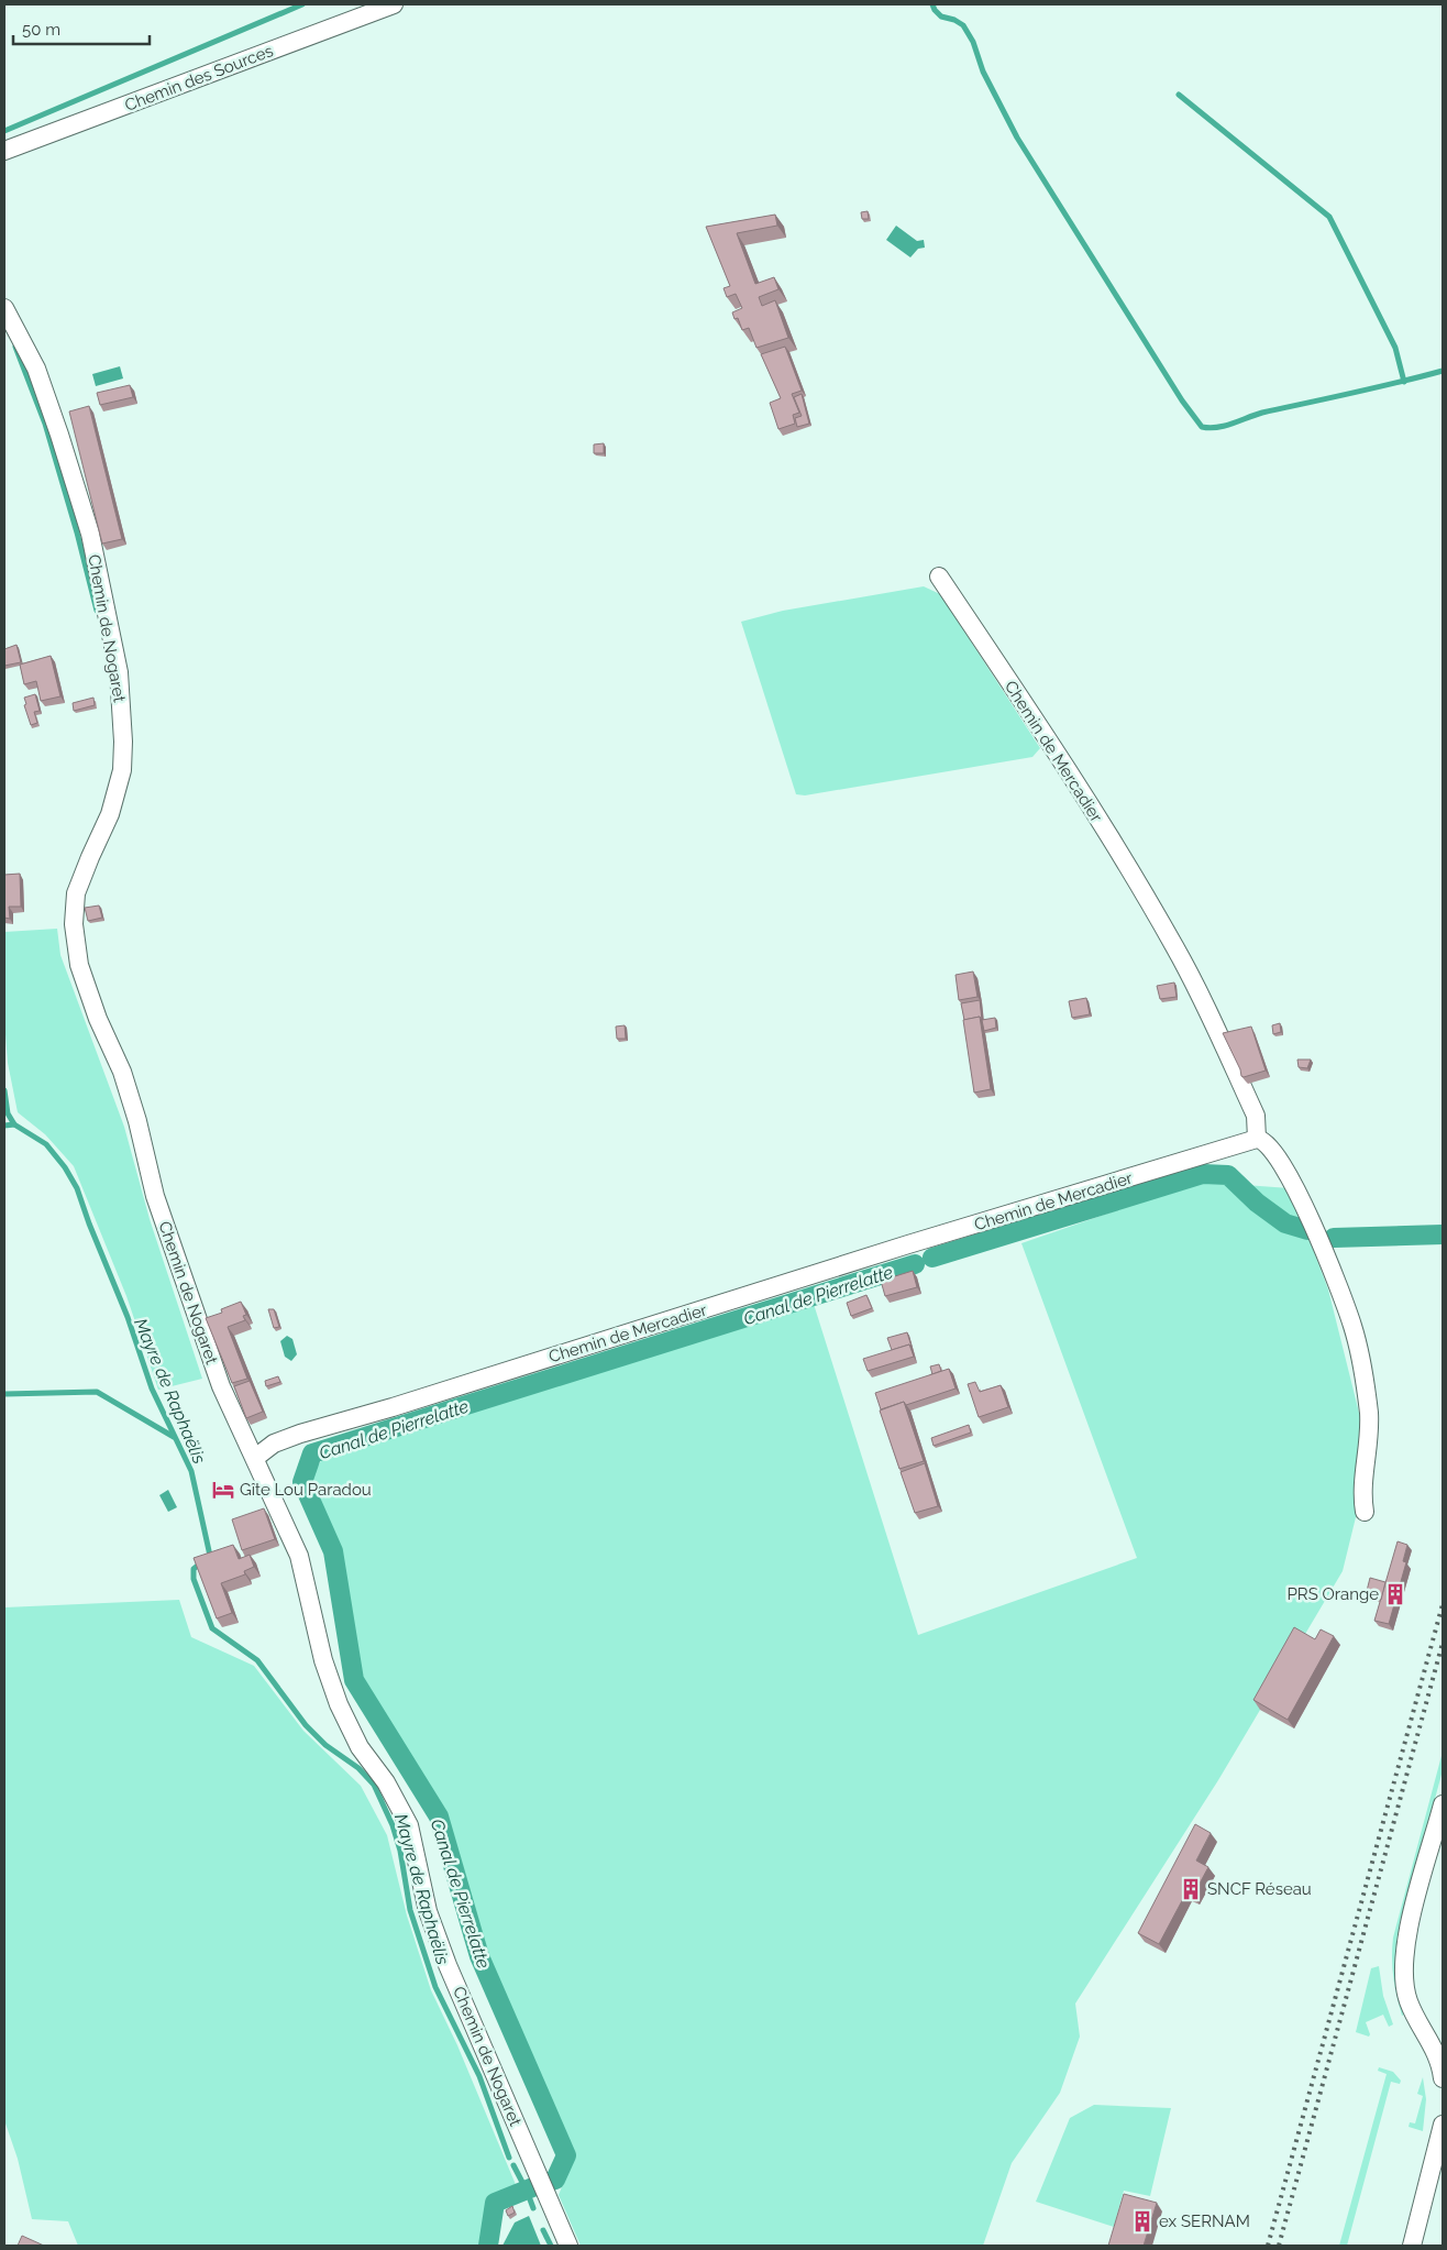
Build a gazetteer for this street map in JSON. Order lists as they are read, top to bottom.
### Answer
{
  "streets": {
    "street": ["Chemin des Sources", "Chemin de Nogaret", "Chemin de Mercadier"]
  },
  "crossings": [
    ["Chemin de Nogaret", "Chemin de Mercadier"]
  ],
  "water": ["Canal de Pierrelatte", "Mayre de Raphaëlis"],
  "places": {
    "hotel": ["Gîte Lou Paradou"],
    "building": ["PRS Orange", "SNCF Réseau", "ex SERNAM"]
  },
  "scale_bar": "50 m"
}
